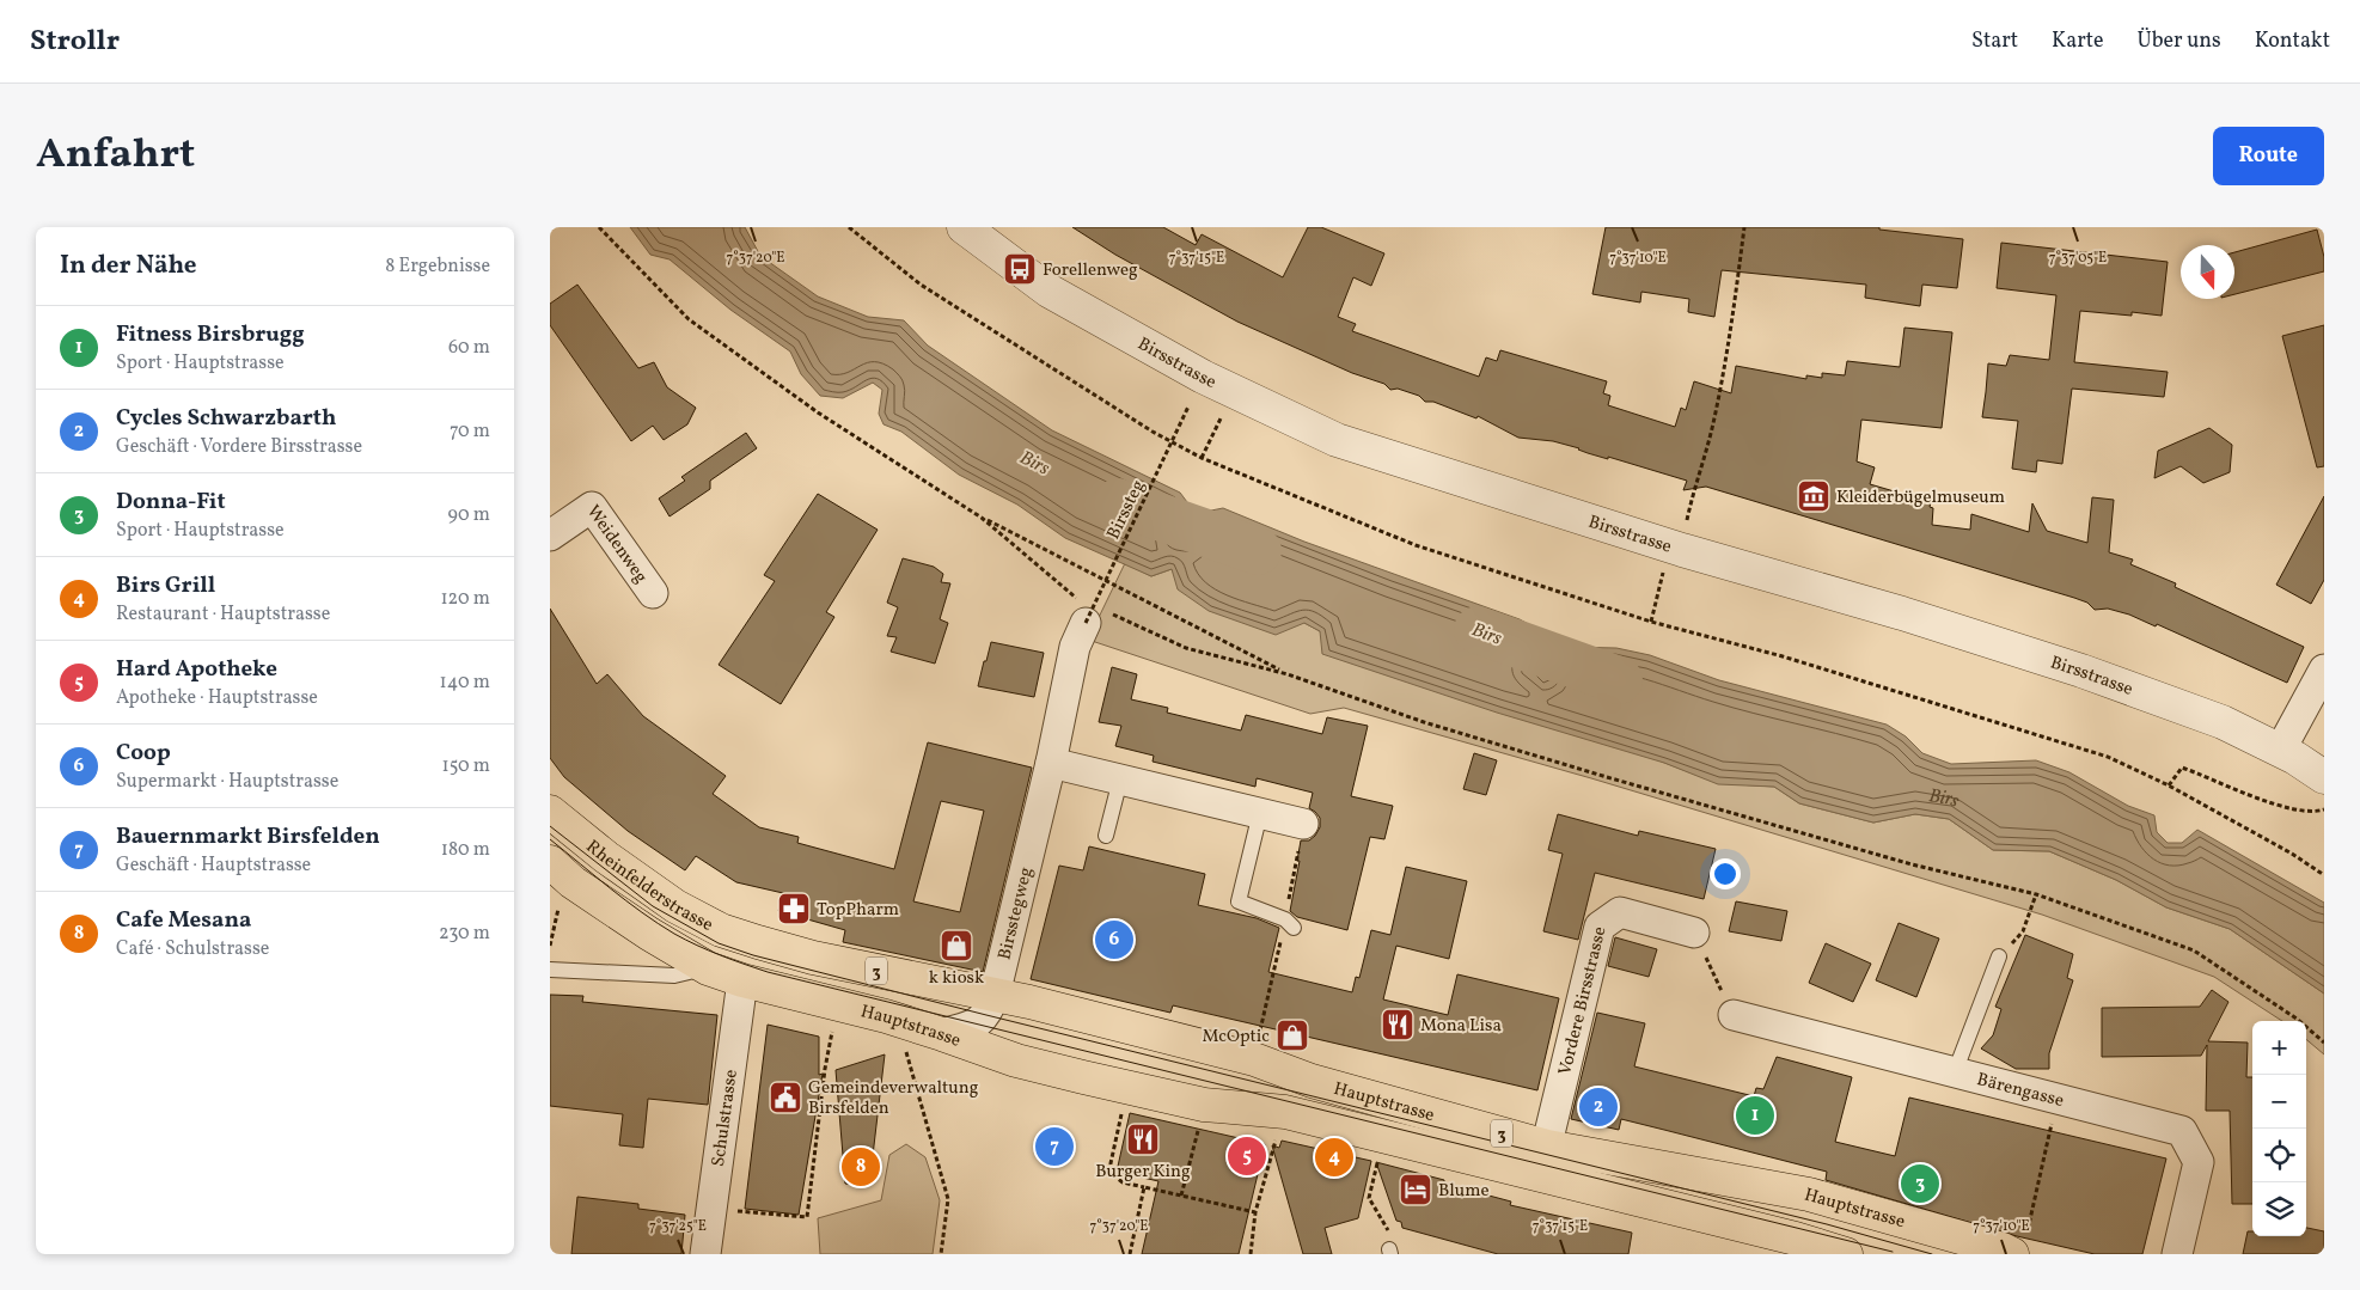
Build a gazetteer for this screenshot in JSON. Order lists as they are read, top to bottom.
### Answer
{
  "streets": {
    "main road": ["Rheinfelderstrasse", "3", "Hauptstrasse"],
    "street": [
      "Birsstrasse",
      "Weidenweg",
      "Birsstegweg",
      "Vordere Birsstrasse",
      "Bärengasse",
      "Schulstrasse"
    ],
    "path": ["Birssteg"]
  },
  "crossings": [
    ["Birssteg", "Birsstegweg"],
    ["Rheinfelderstrasse", "Hauptstrasse"],
    ["Birsstegweg", "Hauptstrasse"],
    ["3", "Hauptstrasse"],
    ["3", "Schulstrasse"],
    ["Vordere Birsstrasse", "Hauptstrasse"],
    ["Hauptstrasse", "Schulstrasse"]
  ],
  "water": ["Birs"],
  "places": {
    "bus stop": ["Forellenweg"],
    "museum": ["Kleiderbügelmuseum"],
    "pharmacy": ["TopPharm"],
    "shop": ["k kiosk", "McOptic"],
    "restaurant": ["Mona Lisa", "Burger King"],
    "public building": ["Gemeindeverwaltung Birsfelden"],
    "hotel": ["Blume"]
  },
  "north": "bottom",
  "page": {
    "header": "Strollr",
    "nav": [
      "Start",
      "Karte",
      "Über uns",
      "Kontakt"
    ],
    "title": "Anfahrt",
    "buttons": "Route",
    "heading": ["In der Nähe", "8 Ergebnisse"],
    "list": [
      {
        "mark": "1",
        "name": "Fitness Birsbrugg",
        "note": "Sport · Hauptstrasse",
        "value": "60 m"
      },
      {
        "mark": "2",
        "name": "Cycles Schwarzbarth",
        "note": "Geschäft · Vordere Birsstrasse",
        "value": "70 m"
      },
      {
        "mark": "3",
        "name": "Donna-Fit",
        "note": "Sport · Hauptstrasse",
        "value": "90 m"
      },
      {
        "mark": "4",
        "name": "Birs Grill",
        "note": "Restaurant · Hauptstrasse",
        "value": "120 m"
      },
      {
        "mark": "5",
        "name": "Hard Apotheke",
        "note": "Apotheke · Hauptstrasse",
        "value": "140 m"
      },
      {
        "mark": "6",
        "name": "Coop",
        "note": "Supermarkt · Hauptstrasse",
        "value": "150 m"
      },
      {
        "mark": "7",
        "name": "Bauernmarkt Birsfelden",
        "note": "Geschäft · Hauptstrasse",
        "value": "180 m"
      },
      {
        "mark": "8",
        "name": "Cafe Mesana",
        "note": "Café · Schulstrasse",
        "value": "230 m"
      }
    ],
    "pins": [
      "6",
      "2",
      "1",
      "7",
      "5",
      "4",
      "8",
      "3"
    ],
    "map_buttons": ["+", "−"]
  },
  "coordinates": [
    "7°37'20\"E",
    "7°37'15\"E",
    "7°37'10\"E",
    "7°37'05\"E",
    "7°37'25\"E"
  ]
}
